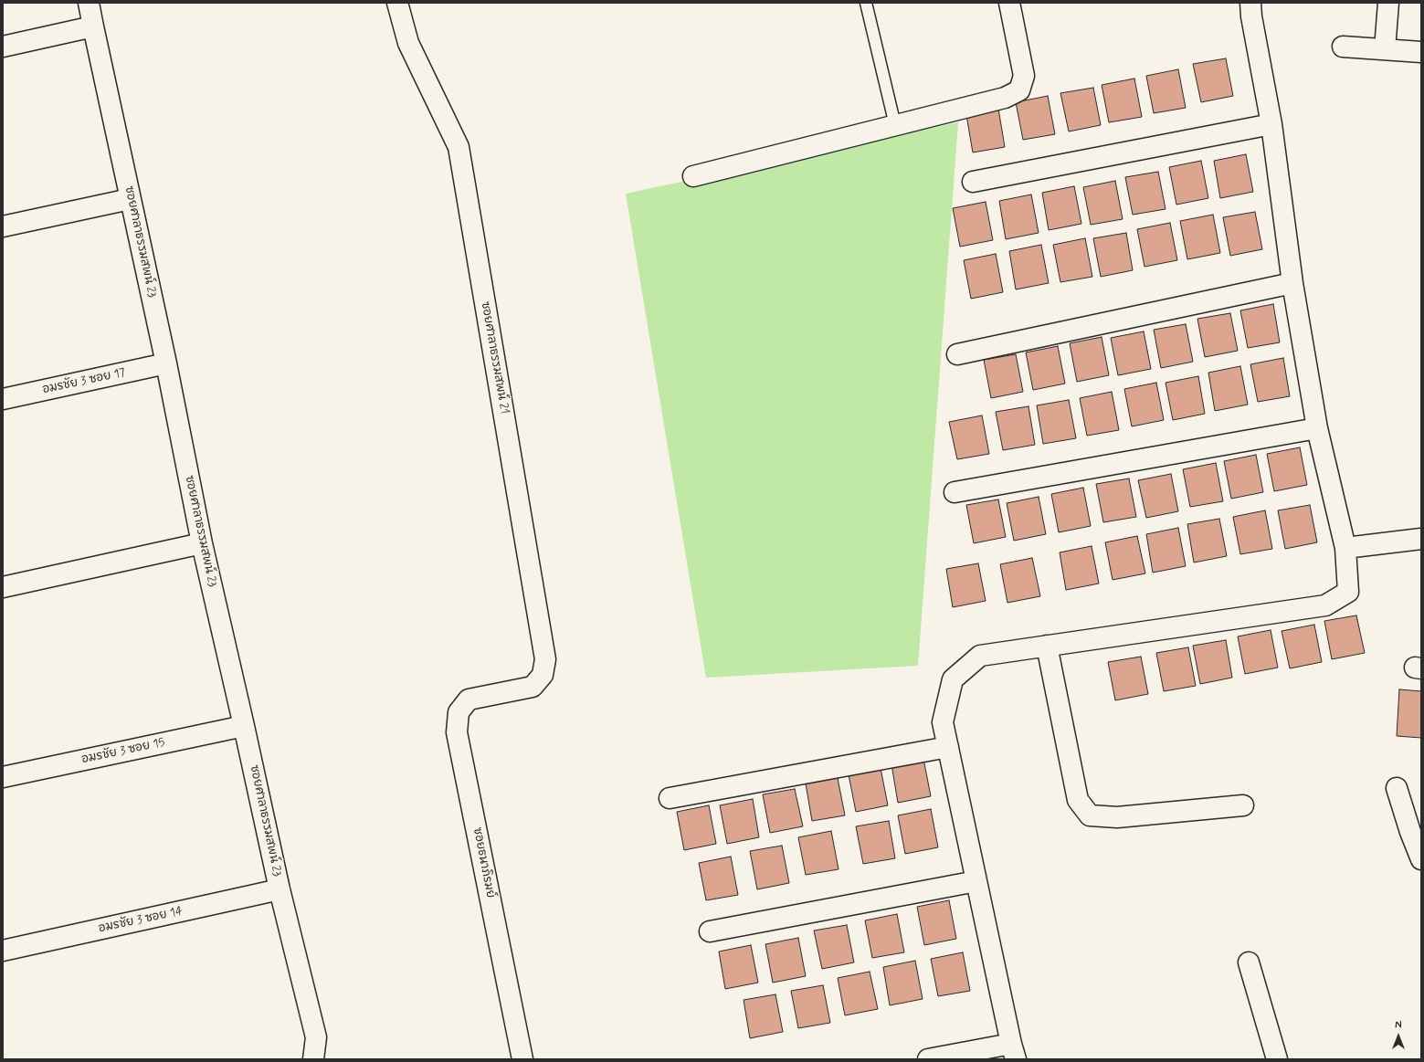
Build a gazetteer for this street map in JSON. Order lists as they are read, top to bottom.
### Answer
{
  "streets": {
    "street": [
      "ซอยศาลาธรรมสพน์ 23",
      "ซอยศาลาธรรมสพน์ 21",
      "อมรชัย 3 ซอย 17",
      "อมรชัย 3 ซอย 15",
      "ซอยธนาภิรมย์",
      "อมรชัย 3 ซอย 14"
    ]
  },
  "crossings": [
    ["ซอยศาลาธรรมสพน์ 23", "อมรชัย 3 ซอย 17"],
    ["ซอยศาลาธรรมสพน์ 23", "อมรชัย 3 ซอย 15"],
    ["ซอยศาลาธรรมสพน์ 23", "อมรชัย 3 ซอย 14"],
    ["ซอยศาลาธรรมสพน์ 21", "ซอยธนาภิรมย์"]
  ],
  "north": "top"
}
